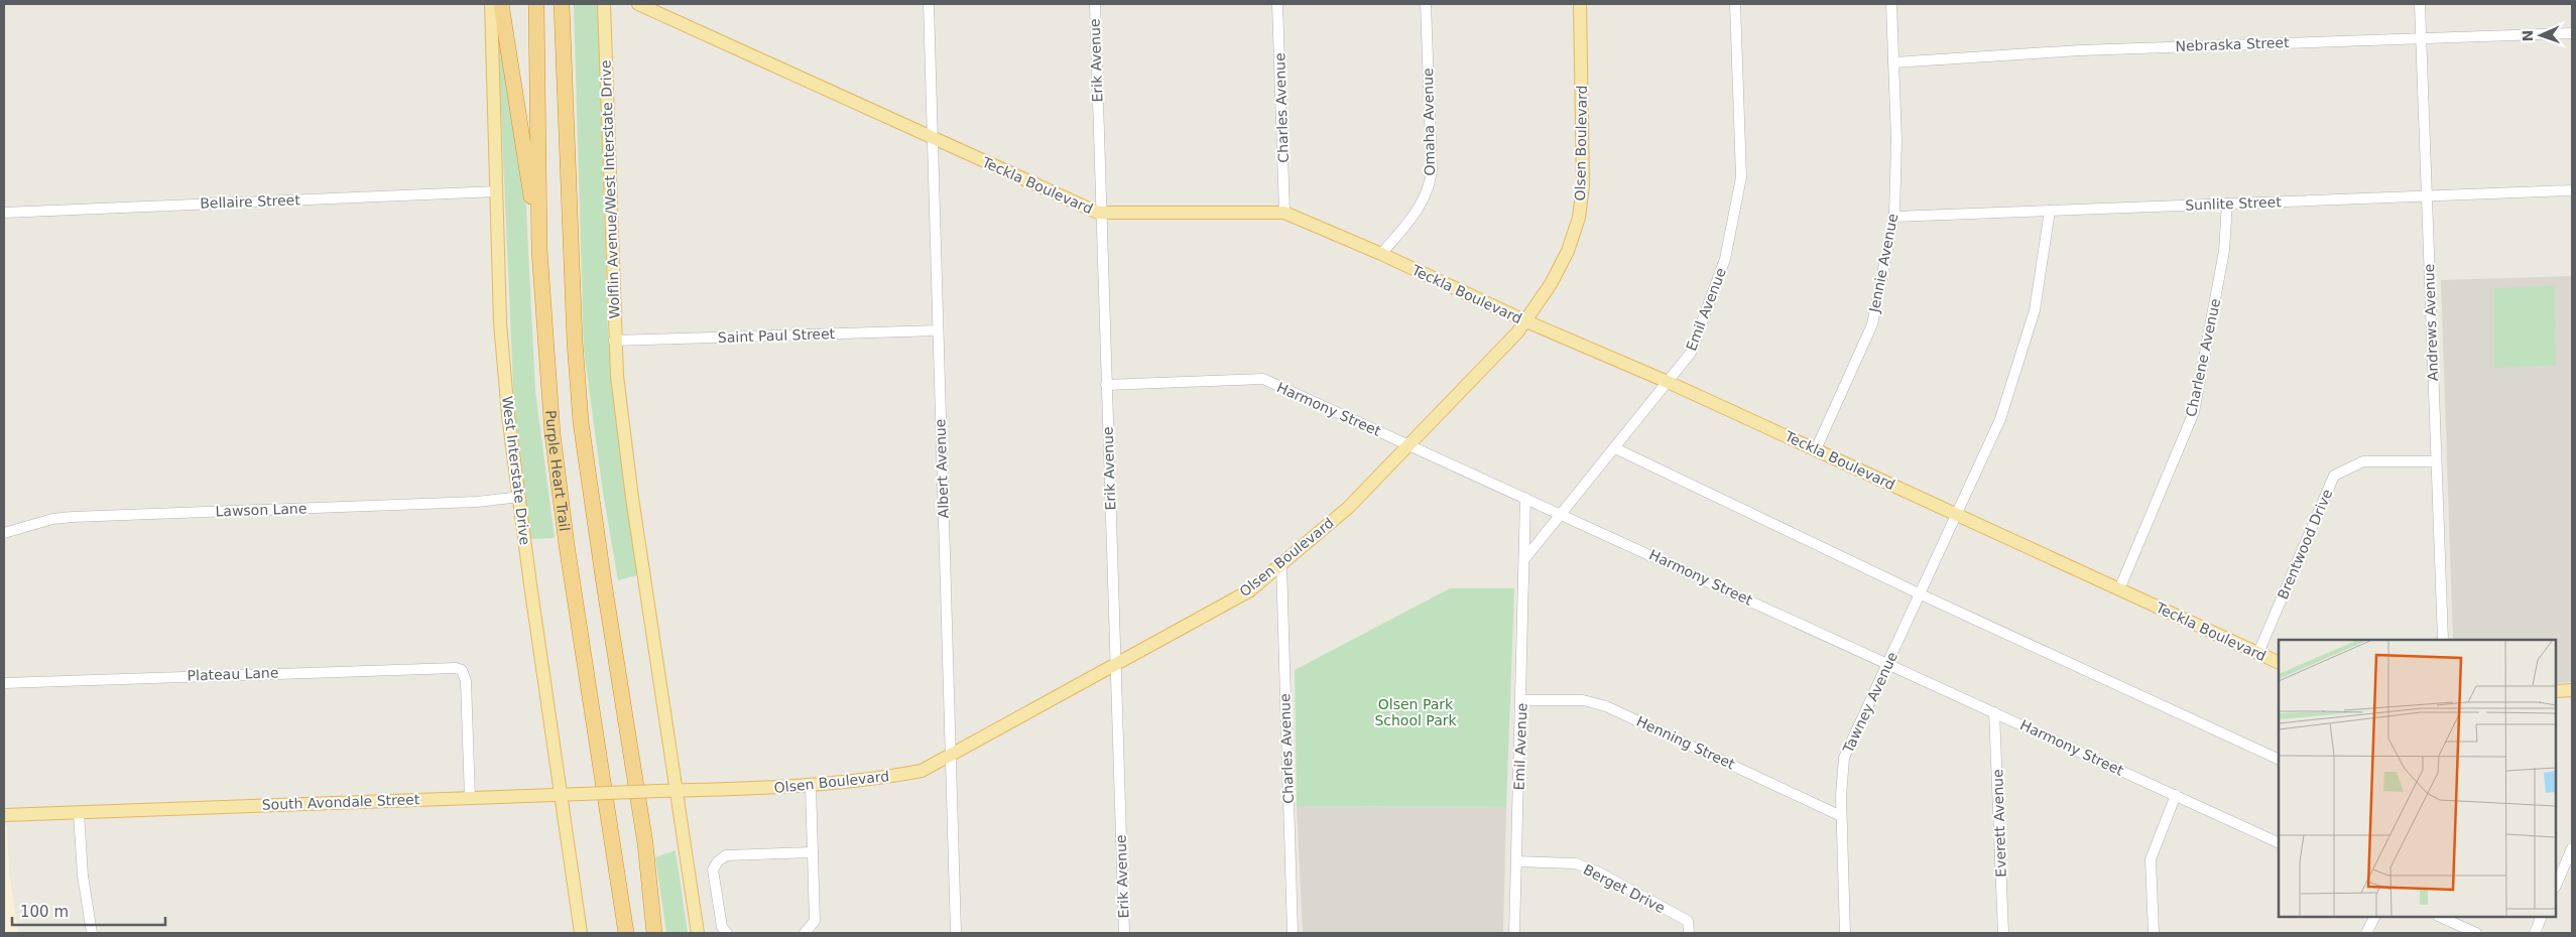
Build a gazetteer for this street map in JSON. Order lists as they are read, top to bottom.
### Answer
{
  "streets": {
    "highway": ["Purple Heart Trail"],
    "main road": [
      "Olsen Boulevard",
      "Teckla Boulevard",
      "Wolflin Avenue/West Interstate Drive",
      "West Interstate Drive",
      "South Avondale Street"
    ],
    "street": [
      "Nebraska Street",
      "Erik Avenue",
      "Charles Avenue",
      "Omaha Avenue",
      "Bellaire Street",
      "Sunlite Street",
      "Jennie Avenue",
      "Emil Avenue",
      "Andrews Avenue",
      "Saint Paul Street",
      "Charlene Avenue",
      "Harmony Street",
      "Albert Avenue",
      "Lawson Lane",
      "Brentwood Drive",
      "Plateau Lane",
      "Tawney Avenue",
      "Henning Street",
      "Everett Avenue",
      "Berget Drive"
    ]
  },
  "crossings": [
    ["Nebraska Street", "Jennie Avenue"],
    ["Nebraska Street", "Andrews Avenue"],
    ["Erik Avenue", "Olsen Boulevard"],
    ["Erik Avenue", "Teckla Boulevard"],
    ["Erik Avenue", "Harmony Street"],
    ["Charles Avenue", "Olsen Boulevard"],
    ["Charles Avenue", "Teckla Boulevard"],
    ["Omaha Avenue", "Teckla Boulevard"],
    ["Olsen Boulevard", "Teckla Boulevard"],
    ["Olsen Boulevard", "Wolflin Avenue/West Interstate Drive"],
    ["Olsen Boulevard", "Harmony Street"],
    ["Olsen Boulevard", "Albert Avenue"],
    ["Olsen Boulevard", "South Avondale Street"],
    ["Teckla Boulevard", "Jennie Avenue"],
    ["Teckla Boulevard", "Emil Avenue"],
    ["Teckla Boulevard", "Charlene Avenue"],
    ["Teckla Boulevard", "Albert Avenue"],
    ["Teckla Boulevard", "Brentwood Drive"],
    ["Teckla Boulevard", "Tawney Avenue"],
    ["Wolflin Avenue/West Interstate Drive", "Saint Paul Street"],
    ["Wolflin Avenue/West Interstate Drive", "South Avondale Street"],
    ["Bellaire Street", "West Interstate Drive"],
    ["Sunlite Street", "Jennie Avenue"],
    ["Sunlite Street", "Andrews Avenue"],
    ["Sunlite Street", "Charlene Avenue"],
    ["Sunlite Street", "Tawney Avenue"],
    ["Emil Avenue", "Harmony Street"],
    ["Emil Avenue", "Henning Street"],
    ["Emil Avenue", "Berget Drive"],
    ["Andrews Avenue", "Brentwood Drive"],
    ["Saint Paul Street", "Albert Avenue"],
    ["Harmony Street", "Tawney Avenue"],
    ["Harmony Street", "Everett Avenue"],
    ["West Interstate Drive", "Lawson Lane"],
    ["West Interstate Drive", "South Avondale Street"],
    ["Plateau Lane", "South Avondale Street"],
    ["Tawney Avenue", "Henning Street"]
  ],
  "parks": ["Olsen Park School Park"],
  "scale_bar": "100 m",
  "north": "left"
}
